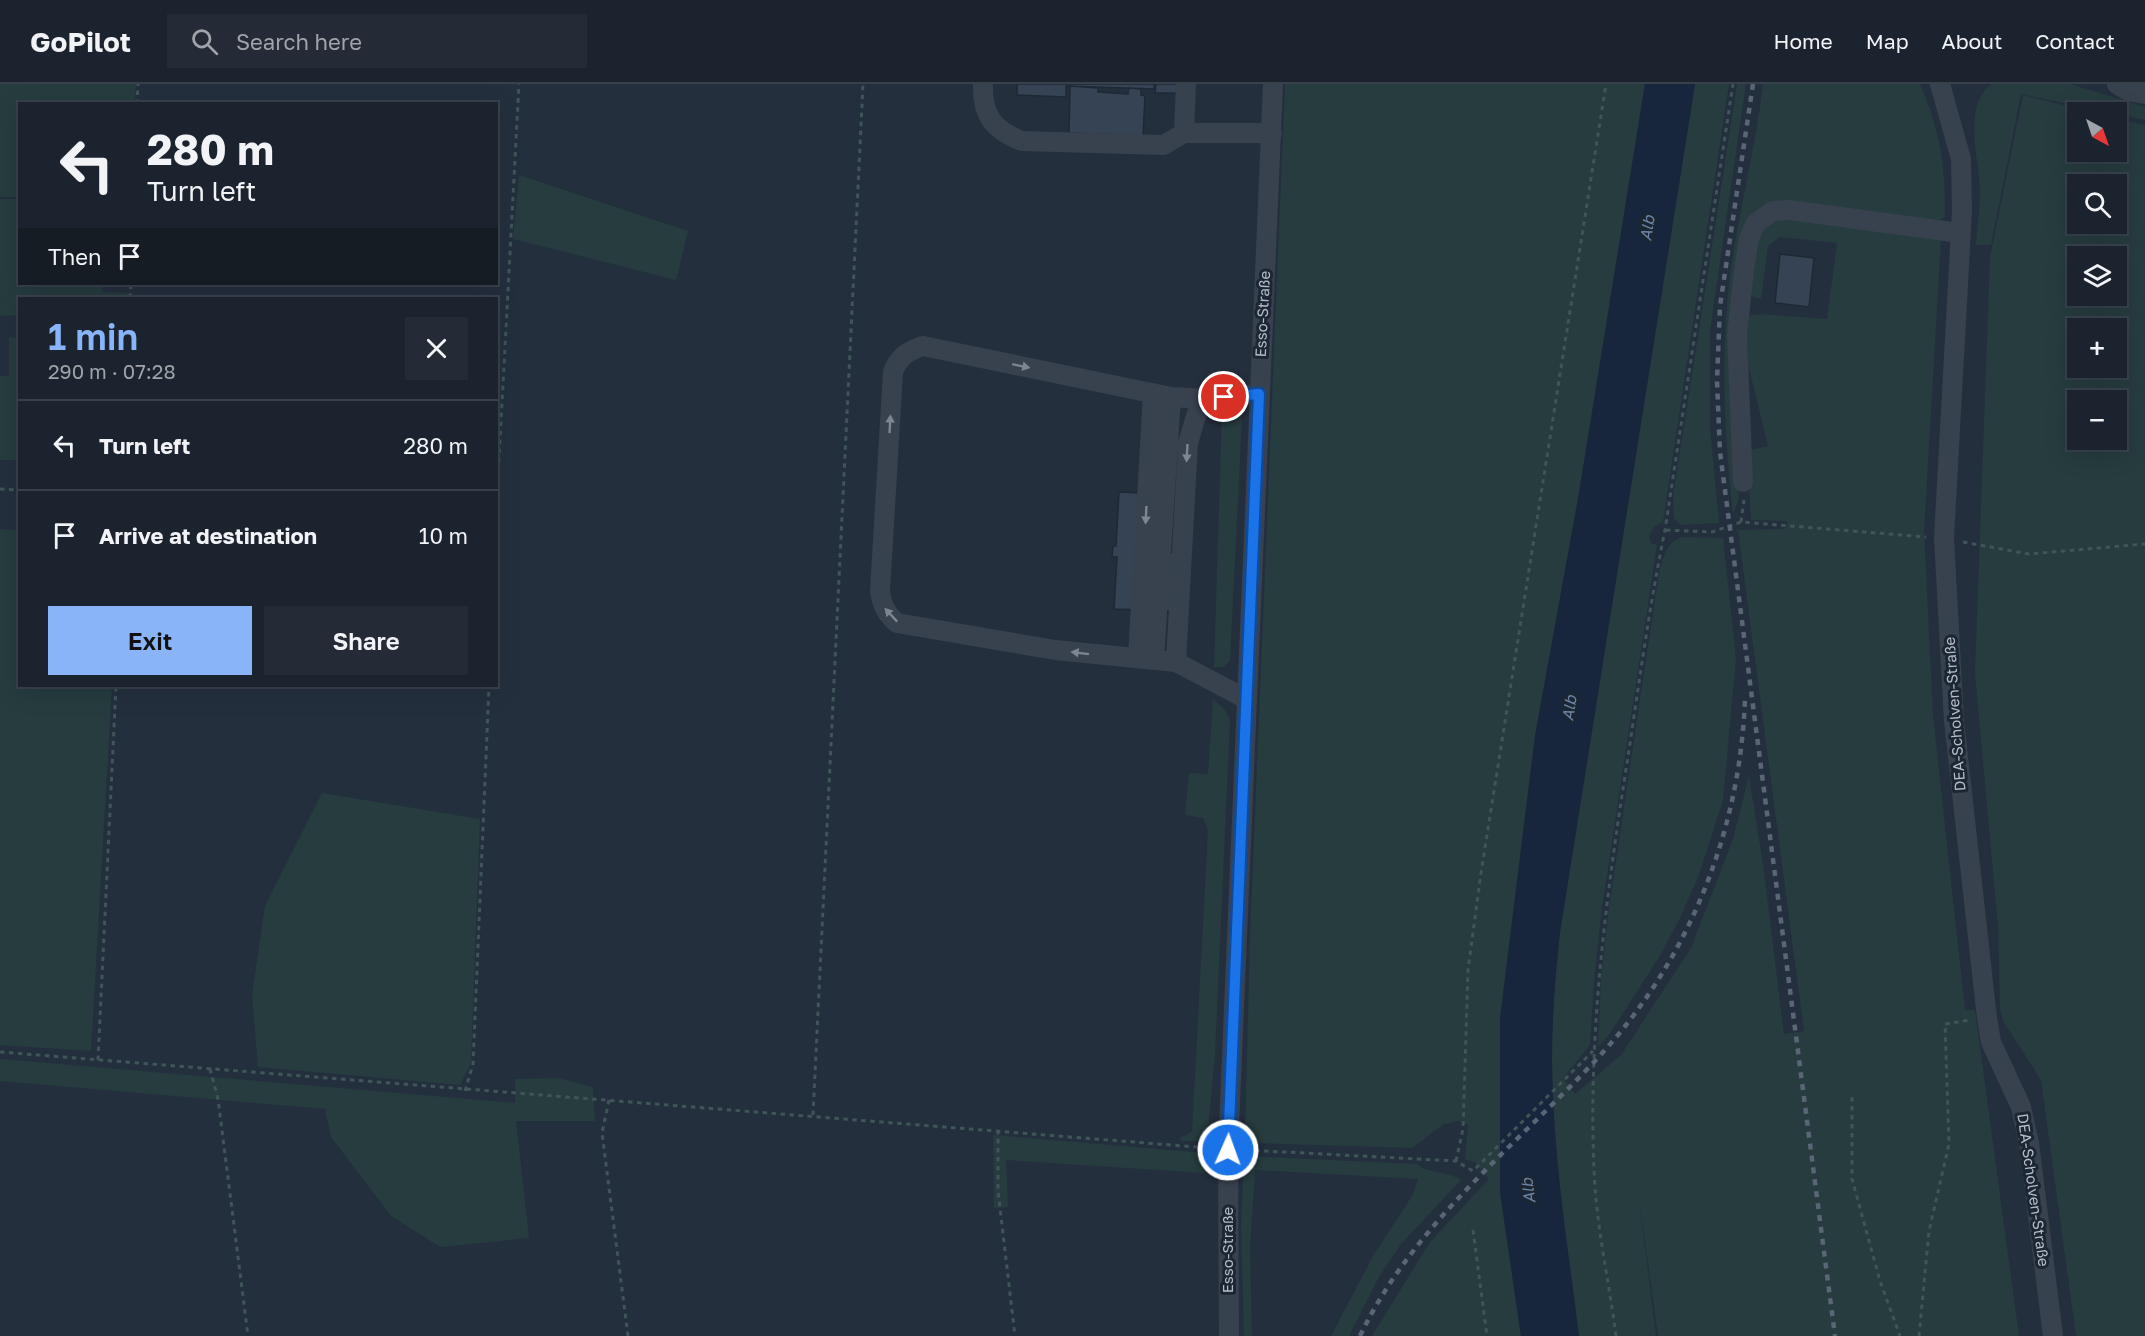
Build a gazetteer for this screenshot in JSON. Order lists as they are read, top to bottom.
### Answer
{
  "streets": {
    "street": ["Esso-Straße", "DEA-Scholven-Straße"]
  },
  "water": ["Alb"],
  "north": "bottom right",
  "page": {
    "header": "GoPilot",
    "search": "Search here",
    "nav": [
      "Home",
      "Map",
      "About",
      "Contact"
    ],
    "map_buttons": ["+", "−"],
    "turn": ["280 m", "Turn left"],
    "then": "Then",
    "heading": ["1 min", "290 m · 07:28"],
    "list": [
      {
        "name": "Turn left",
        "value": "280 m"
      },
      {
        "name": "Arrive at destination",
        "value": "10 m"
      }
    ],
    "buttons": ["Exit", "Share"]
  }
}
